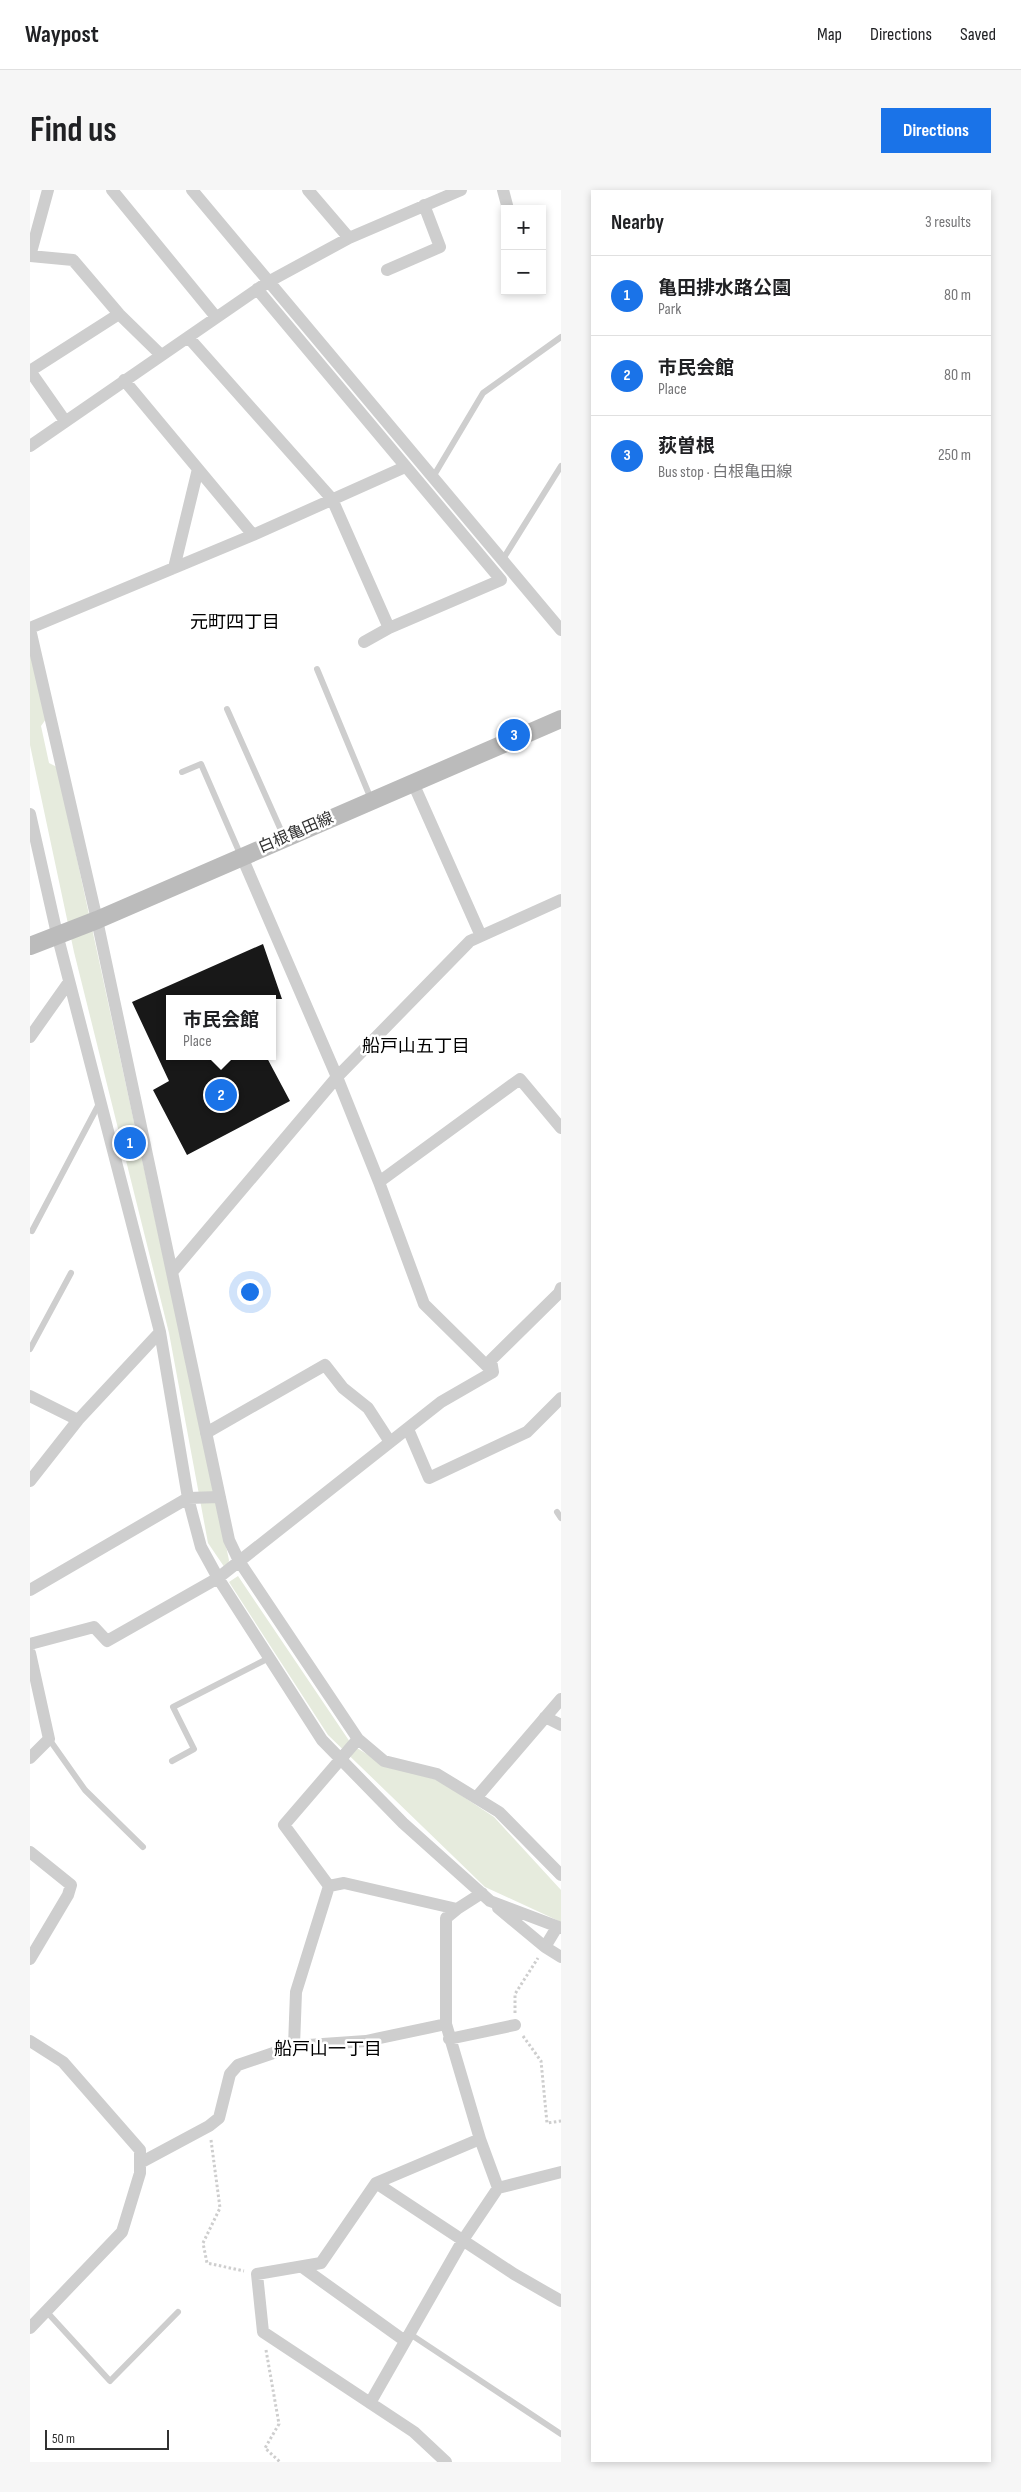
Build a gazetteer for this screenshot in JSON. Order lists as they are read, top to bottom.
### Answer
{
  "streets": {
    "main road": ["白根亀田線"]
  },
  "districts": ["元町四丁目", "船戸山五丁目", "船戸山一丁目"],
  "scale_bar": "50 m",
  "page": {
    "header": "Waypost",
    "nav": ["Map", "Directions", "Saved"],
    "buttons": "Directions",
    "title": "Find us",
    "heading": ["Nearby", "3 results"],
    "map_buttons": ["+", "−"],
    "list": [
      {
        "mark": "1",
        "name": "亀田排水路公園",
        "note": "Park",
        "value": "80 m"
      },
      {
        "mark": "2",
        "name": "市民会館",
        "note": "Place",
        "value": "80 m"
      },
      {
        "mark": "3",
        "name": "荻曽根",
        "note": "Bus stop · 白根亀田線",
        "value": "250 m"
      }
    ],
    "pins": ["3", "2", "1"],
    "popup": ["市民会館", "Place"],
    "scale": "50 m"
  }
}
